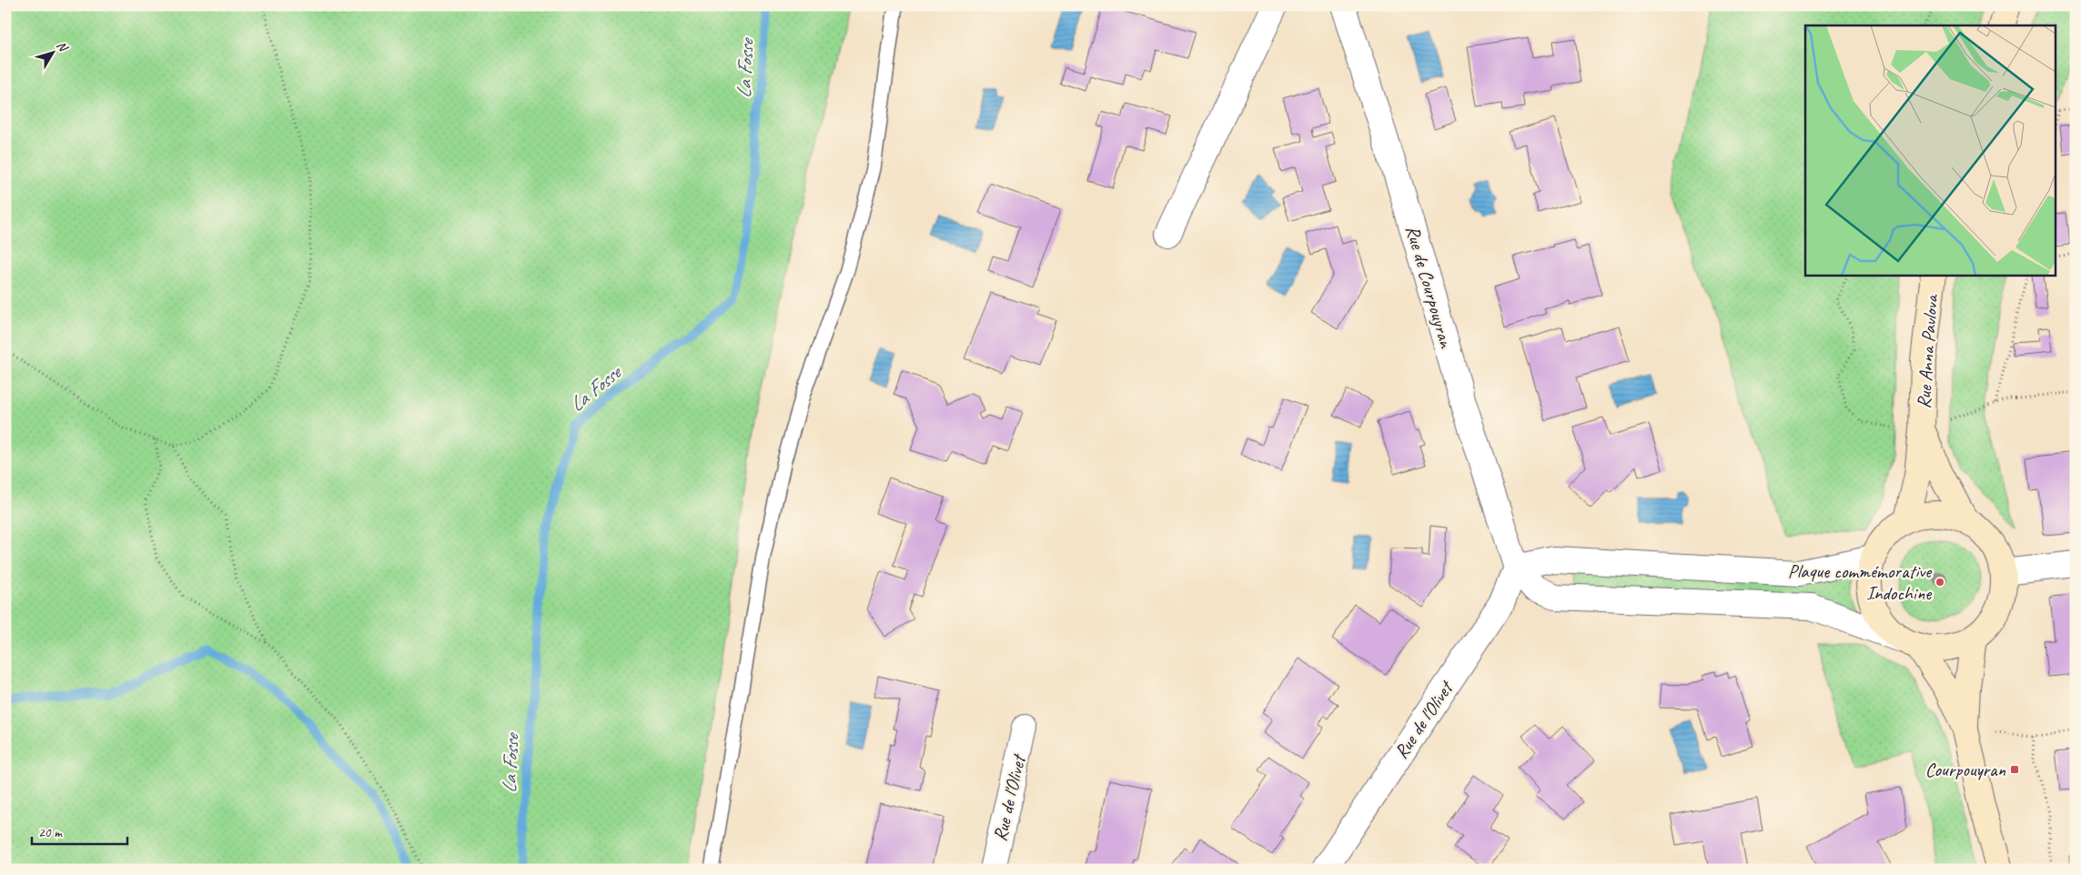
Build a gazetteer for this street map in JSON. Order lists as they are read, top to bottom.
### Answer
{
  "streets": {
    "street": ["Rue de Courpouyran", "Rue Anna Pavlova", "Rue de l'Olivet"]
  },
  "crossings": [
    ["Rue de Courpouyran", "Rue de l'Olivet"]
  ],
  "water": ["La Fosse"],
  "places": {
    "other": ["Plaque commémorative Indochine"],
    "transit": ["Courpouyran"]
  },
  "scale_bar": "20 m",
  "north": "top right"
}
